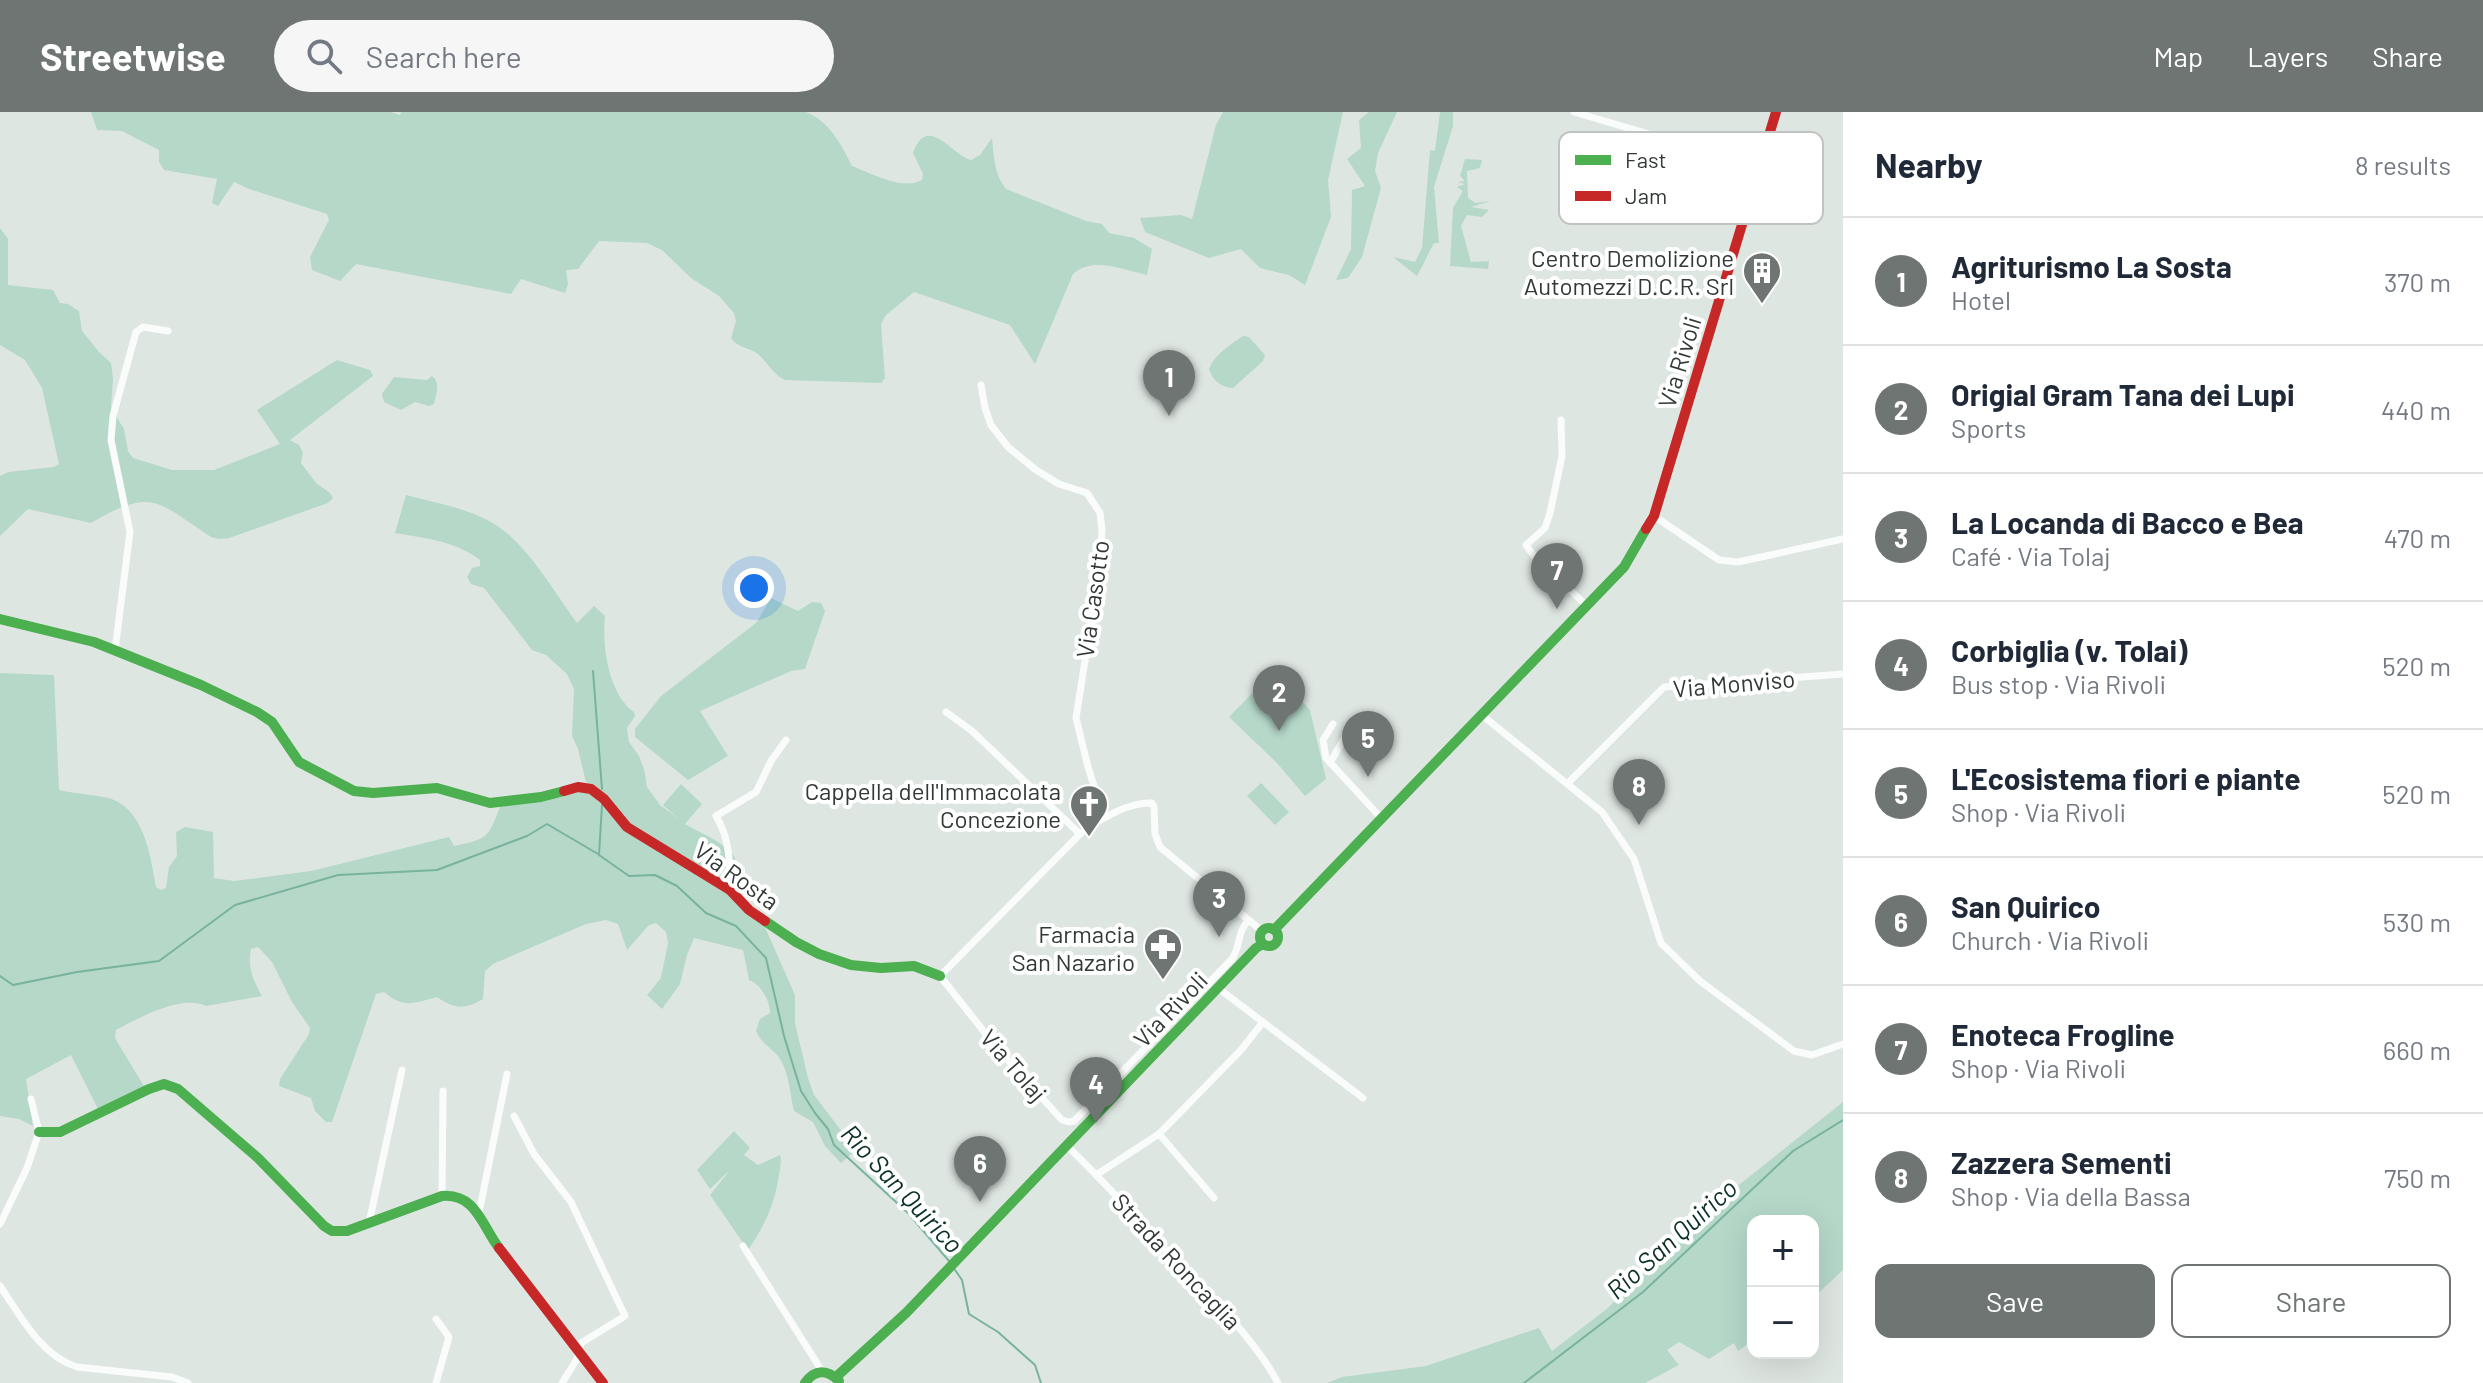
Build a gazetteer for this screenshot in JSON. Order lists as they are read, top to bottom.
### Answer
{
  "streets": {
    "street": [
      "Via Rivoli",
      "Via Casotto",
      "Via Monviso",
      "Via Rosta",
      "Via Tolaj",
      "Strada Roncaglia"
    ]
  },
  "crossings": [
    ["Via Rivoli", "Strada Roncaglia"],
    ["Via Rosta", "Via Tolaj"]
  ],
  "water": ["Rio San Quirico"],
  "places": {
    "building": ["Centro Demolizione Automezzi D.C.R. Srl"],
    "church": ["Cappella dell'Immacolata Concezione"],
    "pharmacy": ["Farmacia San Nazario"]
  },
  "legend": ["Fast", "Jam"],
  "page": {
    "header": "Streetwise",
    "search": "Search here",
    "nav": ["Map", "Layers", "Share"],
    "heading": ["Nearby", "8 results"],
    "list": [
      {
        "mark": "1",
        "name": "Agriturismo La Sosta",
        "note": "Hotel",
        "value": "370 m"
      },
      {
        "mark": "2",
        "name": "Origial Gram Tana dei Lupi",
        "note": "Sports",
        "value": "440 m"
      },
      {
        "mark": "3",
        "name": "La Locanda di Bacco e Bea",
        "note": "Café · Via Tolaj",
        "value": "470 m"
      },
      {
        "mark": "4",
        "name": "Corbiglia (v. Tolai)",
        "note": "Bus stop · Via Rivoli",
        "value": "520 m"
      },
      {
        "mark": "5",
        "name": "L'Ecosistema fiori e piante",
        "note": "Shop · Via Rivoli",
        "value": "520 m"
      },
      {
        "mark": "6",
        "name": "San Quirico",
        "note": "Church · Via Rivoli",
        "value": "530 m"
      },
      {
        "mark": "7",
        "name": "Enoteca Frogline",
        "note": "Shop · Via Rivoli",
        "value": "660 m"
      },
      {
        "mark": "8",
        "name": "Zazzera Sementi",
        "note": "Shop · Via della Bassa",
        "value": "750 m"
      }
    ],
    "pins": [
      "1",
      "7",
      "2",
      "5",
      "8",
      "3",
      "4",
      "6"
    ],
    "map_buttons": ["+", "−"],
    "buttons": ["Save", "Share"]
  }
}
